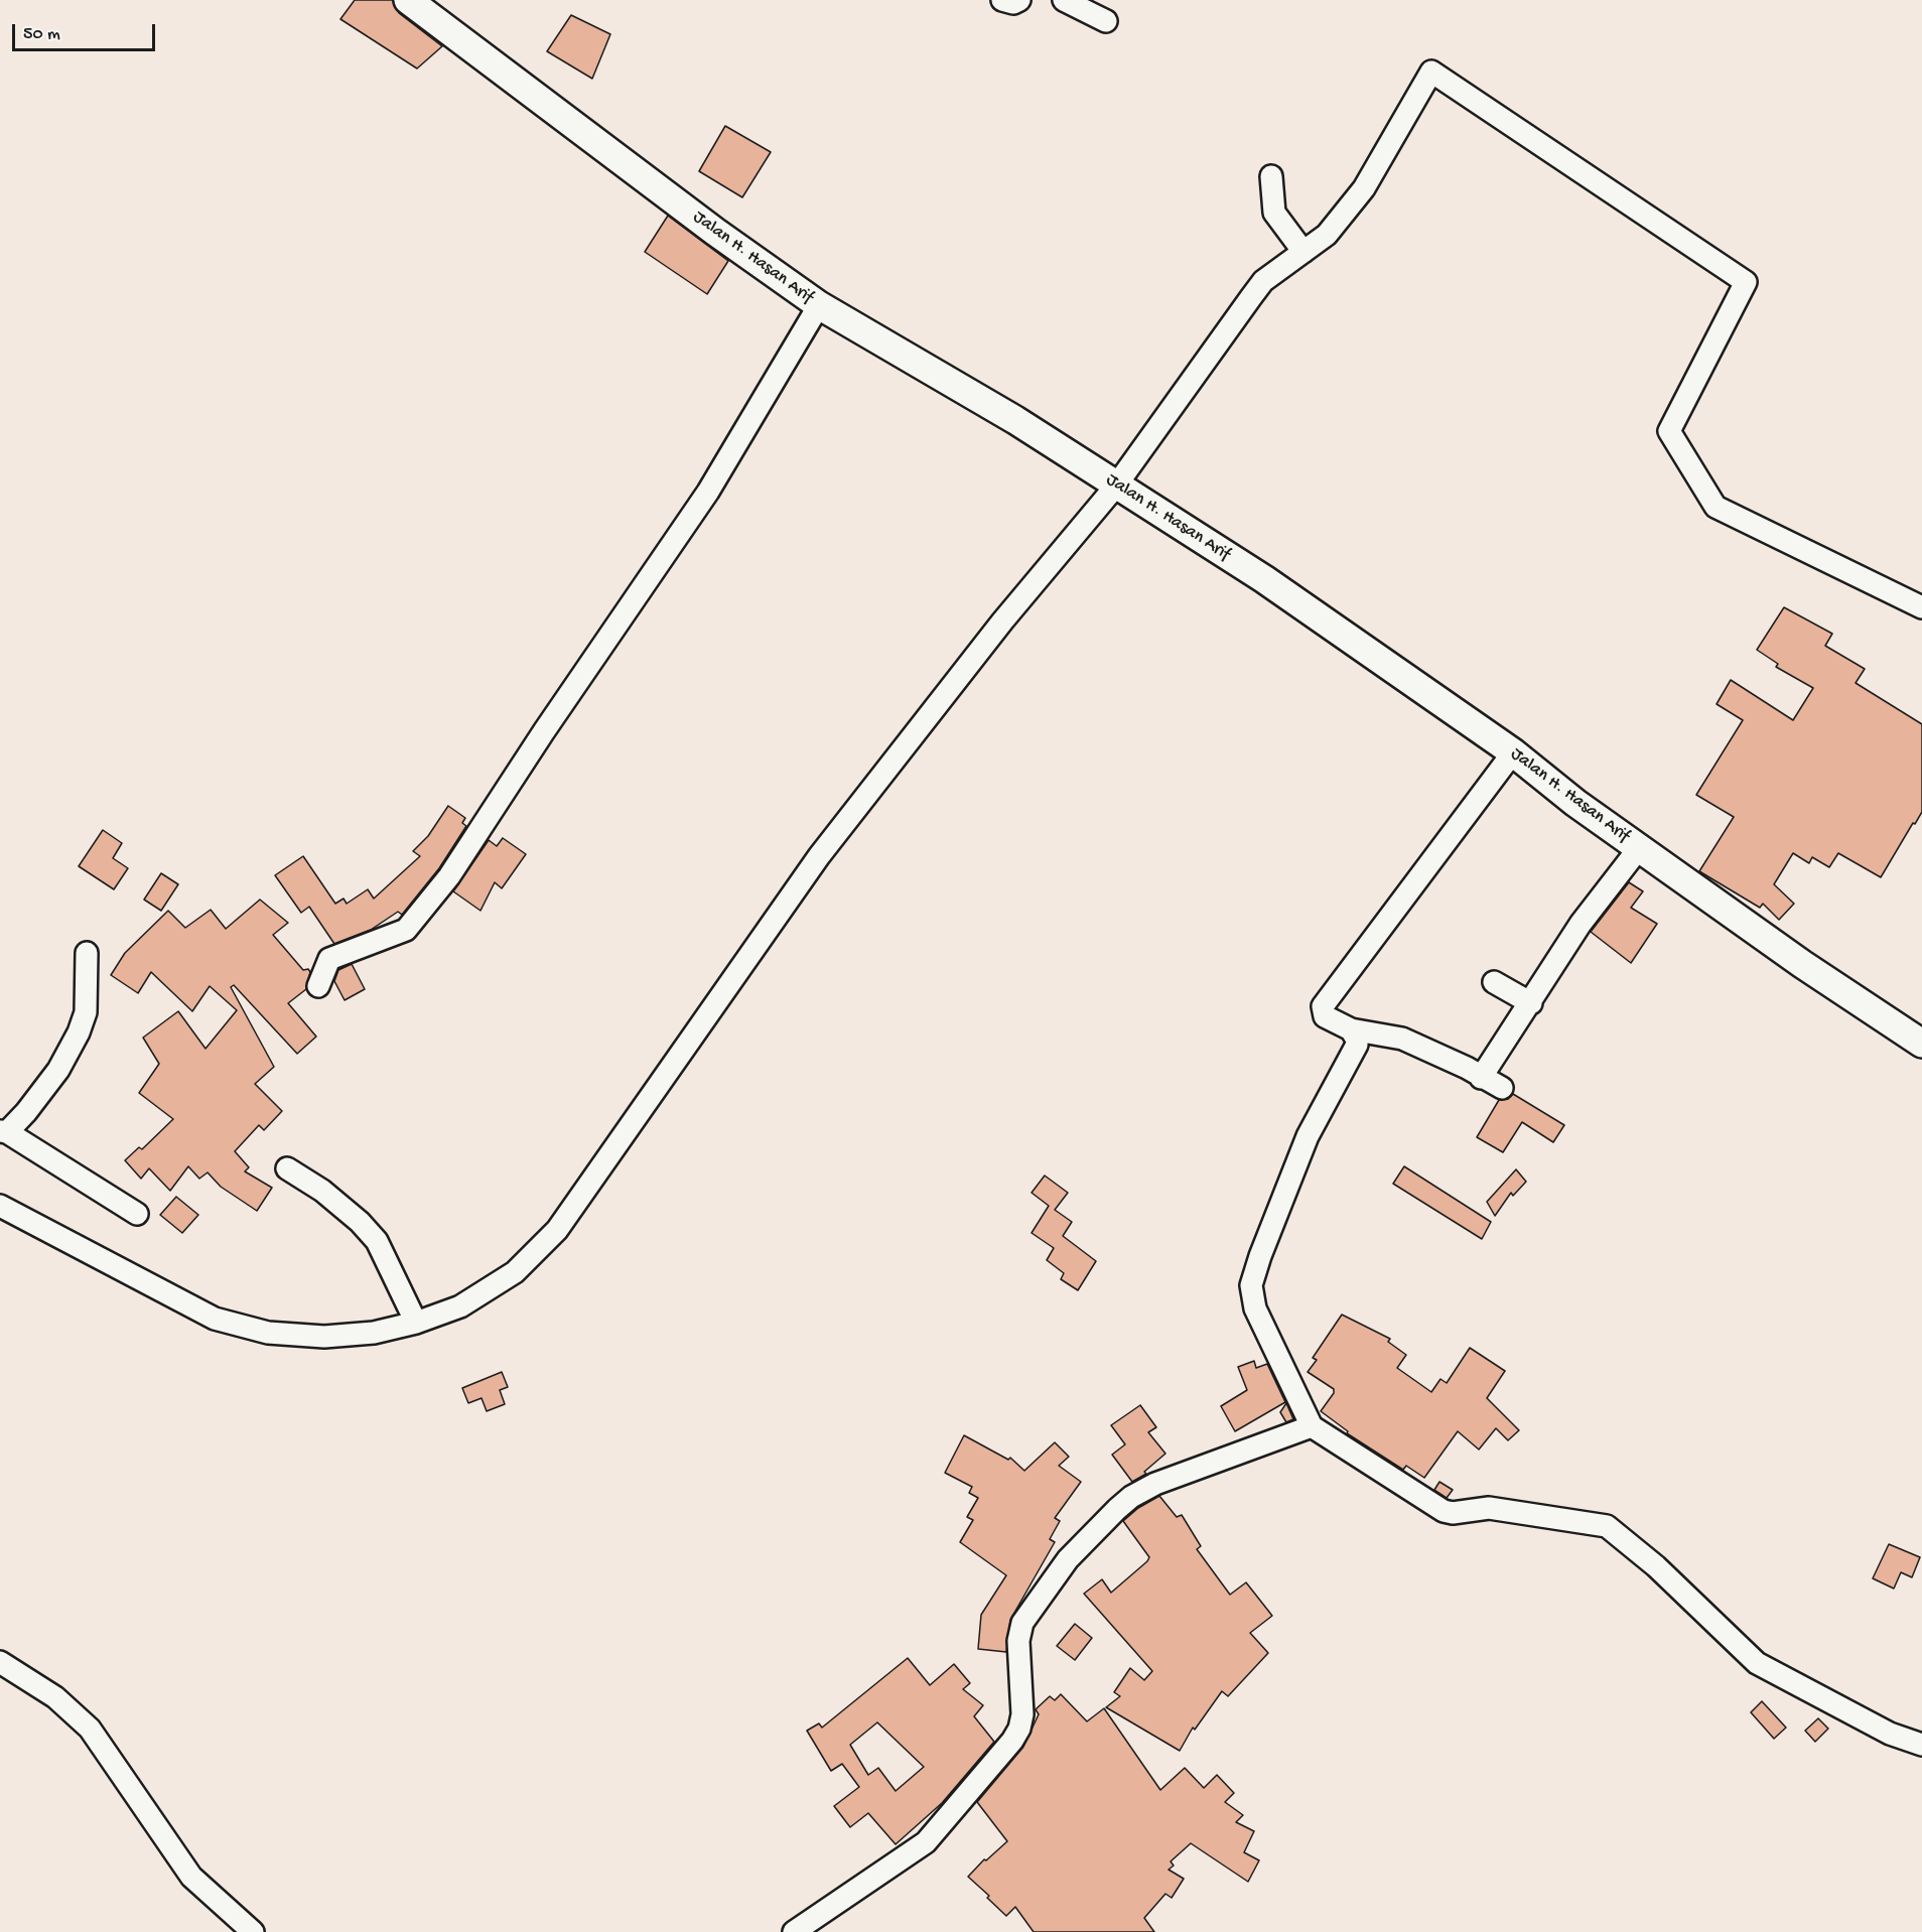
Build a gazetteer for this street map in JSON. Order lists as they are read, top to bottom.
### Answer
{
  "streets": {
    "main road": ["Jalan H. Hasan Arif"]
  },
  "scale_bar": "50 m"
}
